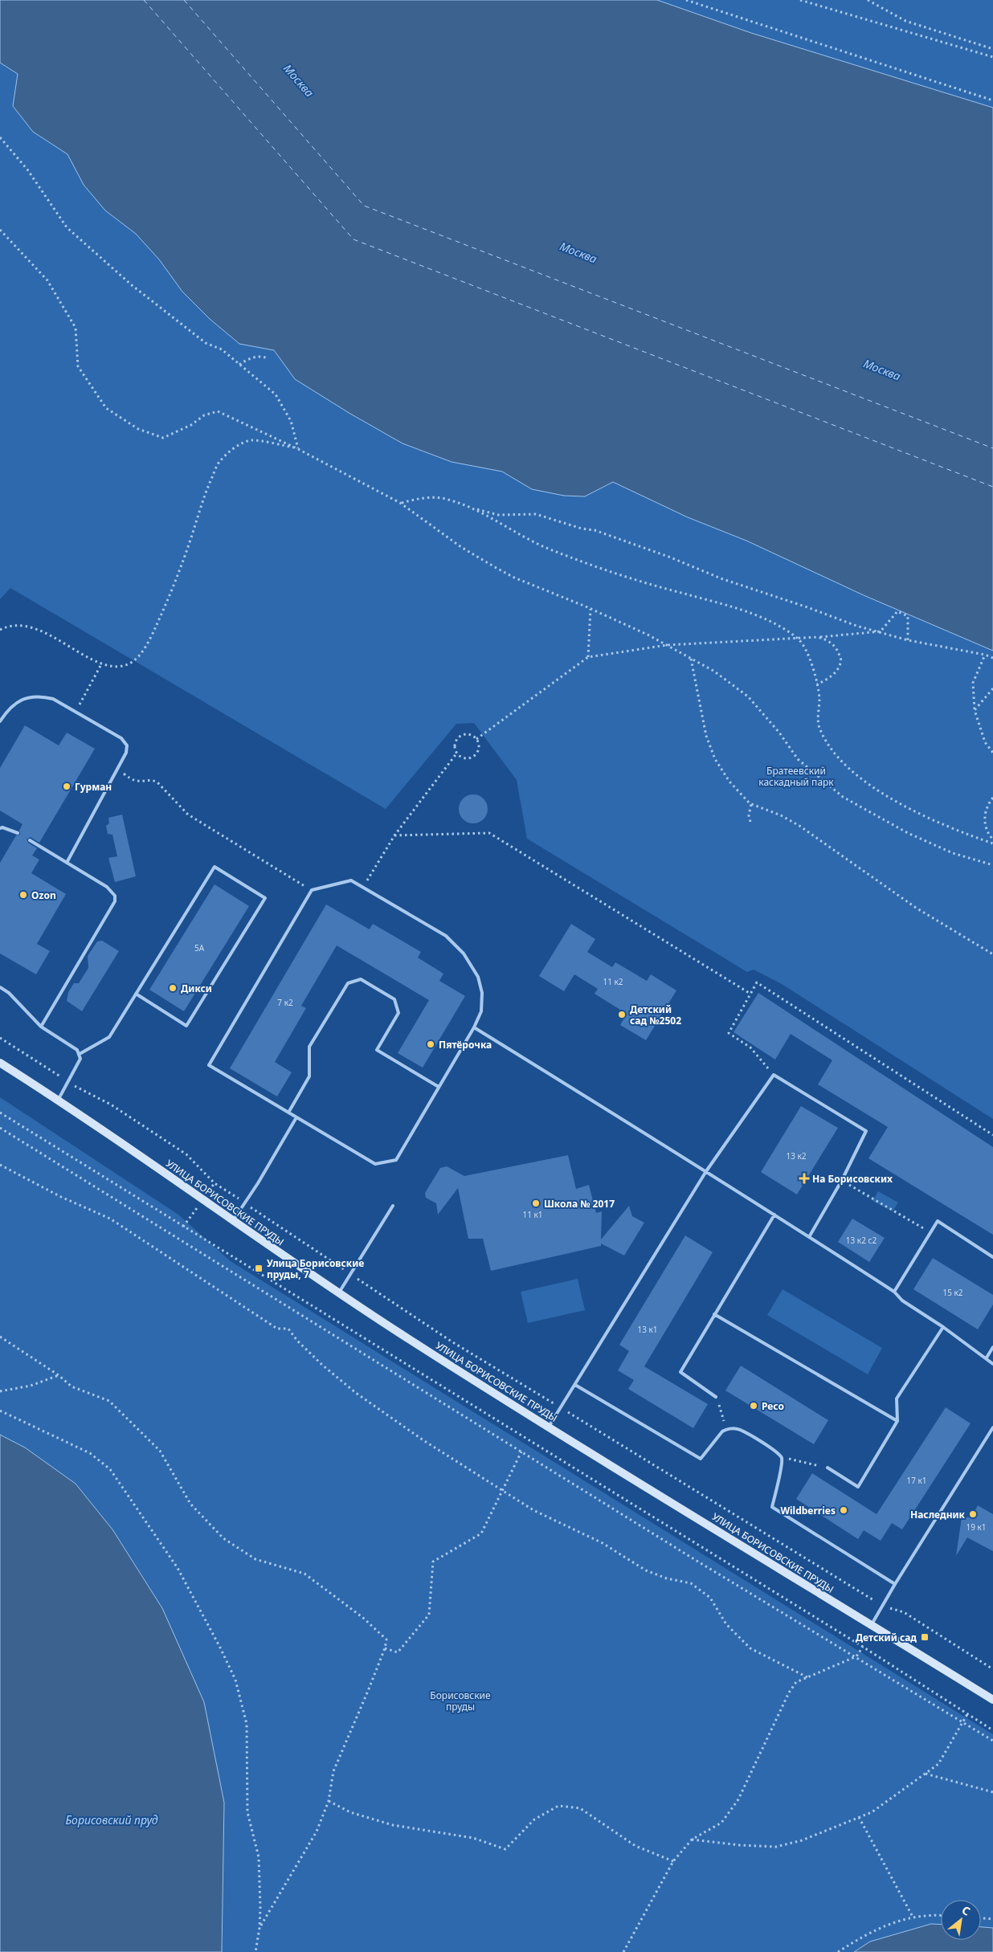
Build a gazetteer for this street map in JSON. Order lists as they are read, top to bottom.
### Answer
{
  "streets": {
    "main road": ["УЛИЦА БОРИСОВСКИЕ ПРУДЫ"]
  },
  "water": ["Москва", "Борисовский пруд"],
  "parks": ["Братеевский каскадный парк", "Борисовские пруды"],
  "places": {
    "other": [
      "Гурман",
      "Ozon",
      "Дикси",
      "Детский сад №2502",
      "Пятёрочка",
      "Школа № 2017",
      "Ресо",
      "Wildberries",
      "Наследник"
    ],
    "health": ["На Борисовских"],
    "transit": ["Улица Борисовские пруды, 7", "Детский сад"]
  },
  "house_numbers": [
    "5А",
    "11 к2",
    "7 к2",
    "13 к2",
    "11 к1",
    "13 к2 с2",
    "15 к2",
    "13 к1",
    "17 к1",
    "19 к1"
  ],
  "north": "top right"
}
